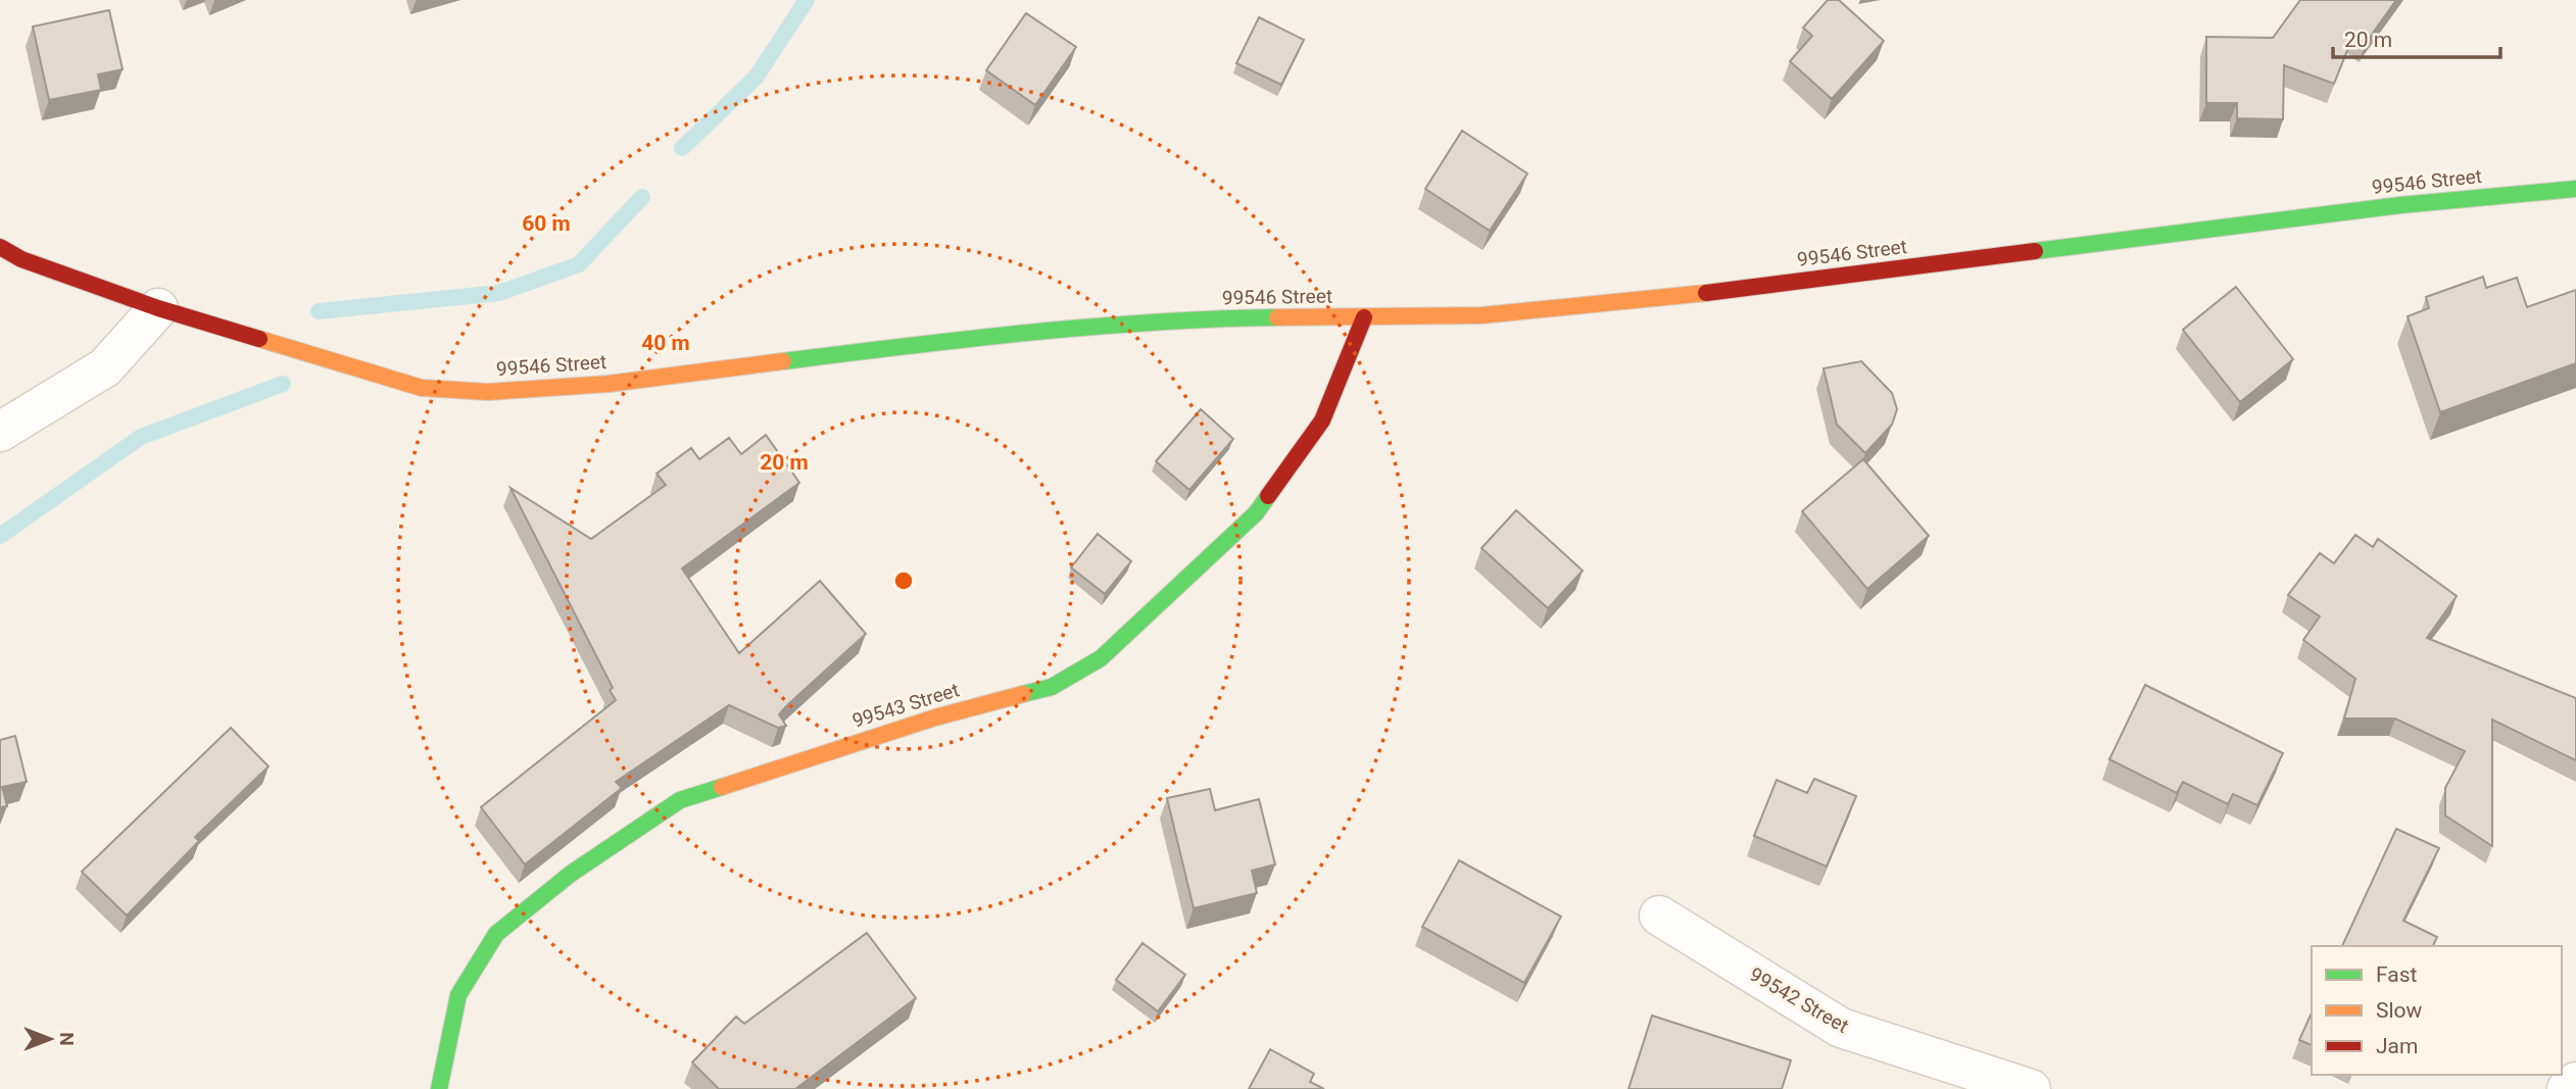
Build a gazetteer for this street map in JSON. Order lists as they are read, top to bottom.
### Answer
{
  "streets": {
    "street": ["99546 Street", "99543 Street", "99542 Street"]
  },
  "crossings": [
    ["99546 Street", "99543 Street"]
  ],
  "legend": ["Fast", "Slow", "Jam"],
  "scale_bar": "20 m",
  "north": "right",
  "rings": ["60 m", "40 m", "20 m"]
}
